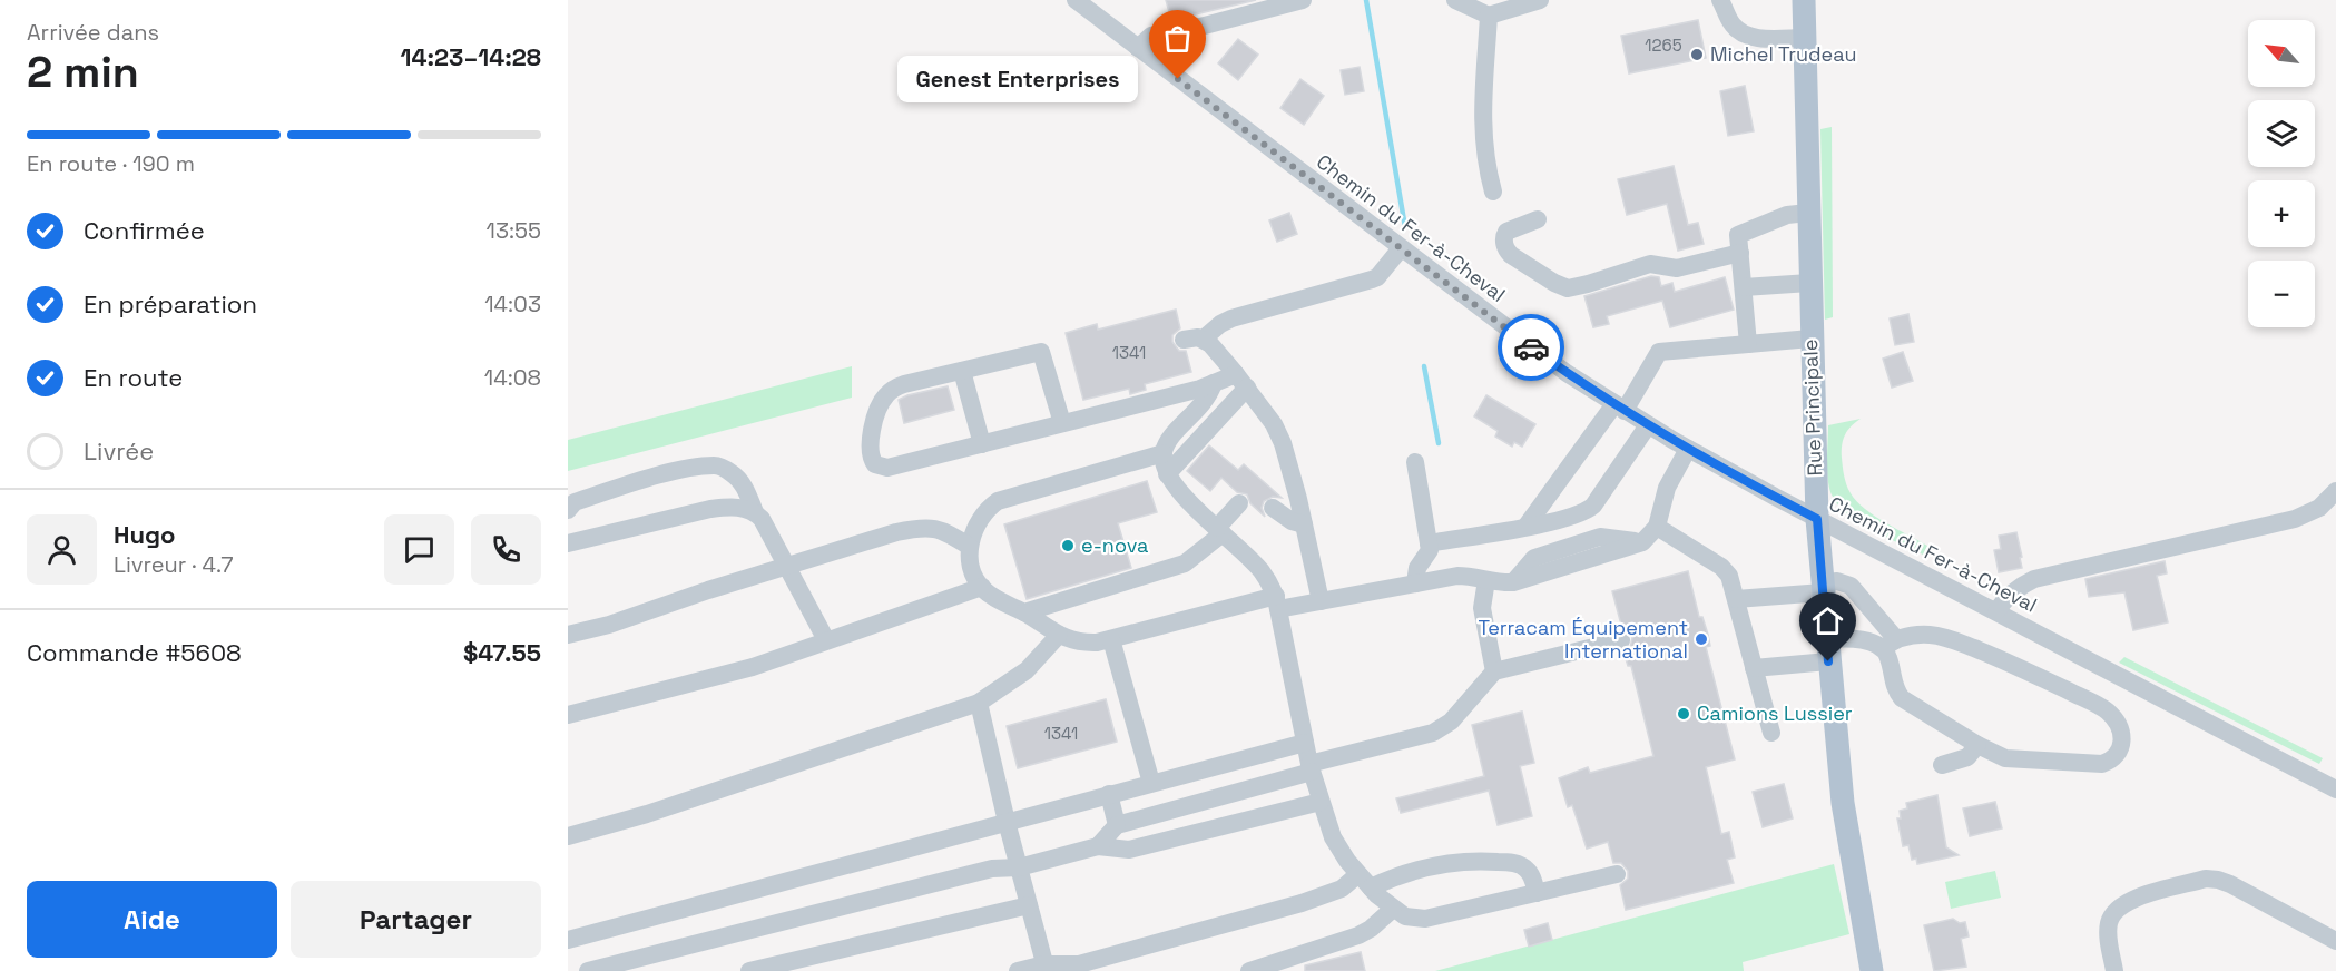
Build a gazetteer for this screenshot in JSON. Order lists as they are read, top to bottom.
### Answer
{
  "streets": {
    "main road": ["Rue Principale"],
    "street": ["Chemin du Fer-à-Cheval"]
  },
  "crossings": [
    ["Chemin du Fer-à-Cheval", "Rue Principale"]
  ],
  "places": [
    "Michel Trudeau",
    "Genest Enterprises",
    "e-nova",
    "Terracam Équipement International",
    "Camions Lussier"
  ],
  "house_numbers": ["1265", "1341", "1341"],
  "north": "top left",
  "page": {
    "heading": ["2 min", "Arrivée dans", "14:23–14:28"],
    "panel": [
      "Hugo",
      "Livreur · 4.7",
      "Commande #5608",
      "$47.55"
    ],
    "map_buttons": ["+", "−"],
    "bubble": "Genest Enterprises",
    "bar": "En route · 190 m",
    "list": [
      ["Confirmée", "13:55"],
      ["En préparation", "14:03"],
      ["En route", "14:08"],
      "Livrée"
    ],
    "buttons": ["Aide", "Partager"]
  }
}
